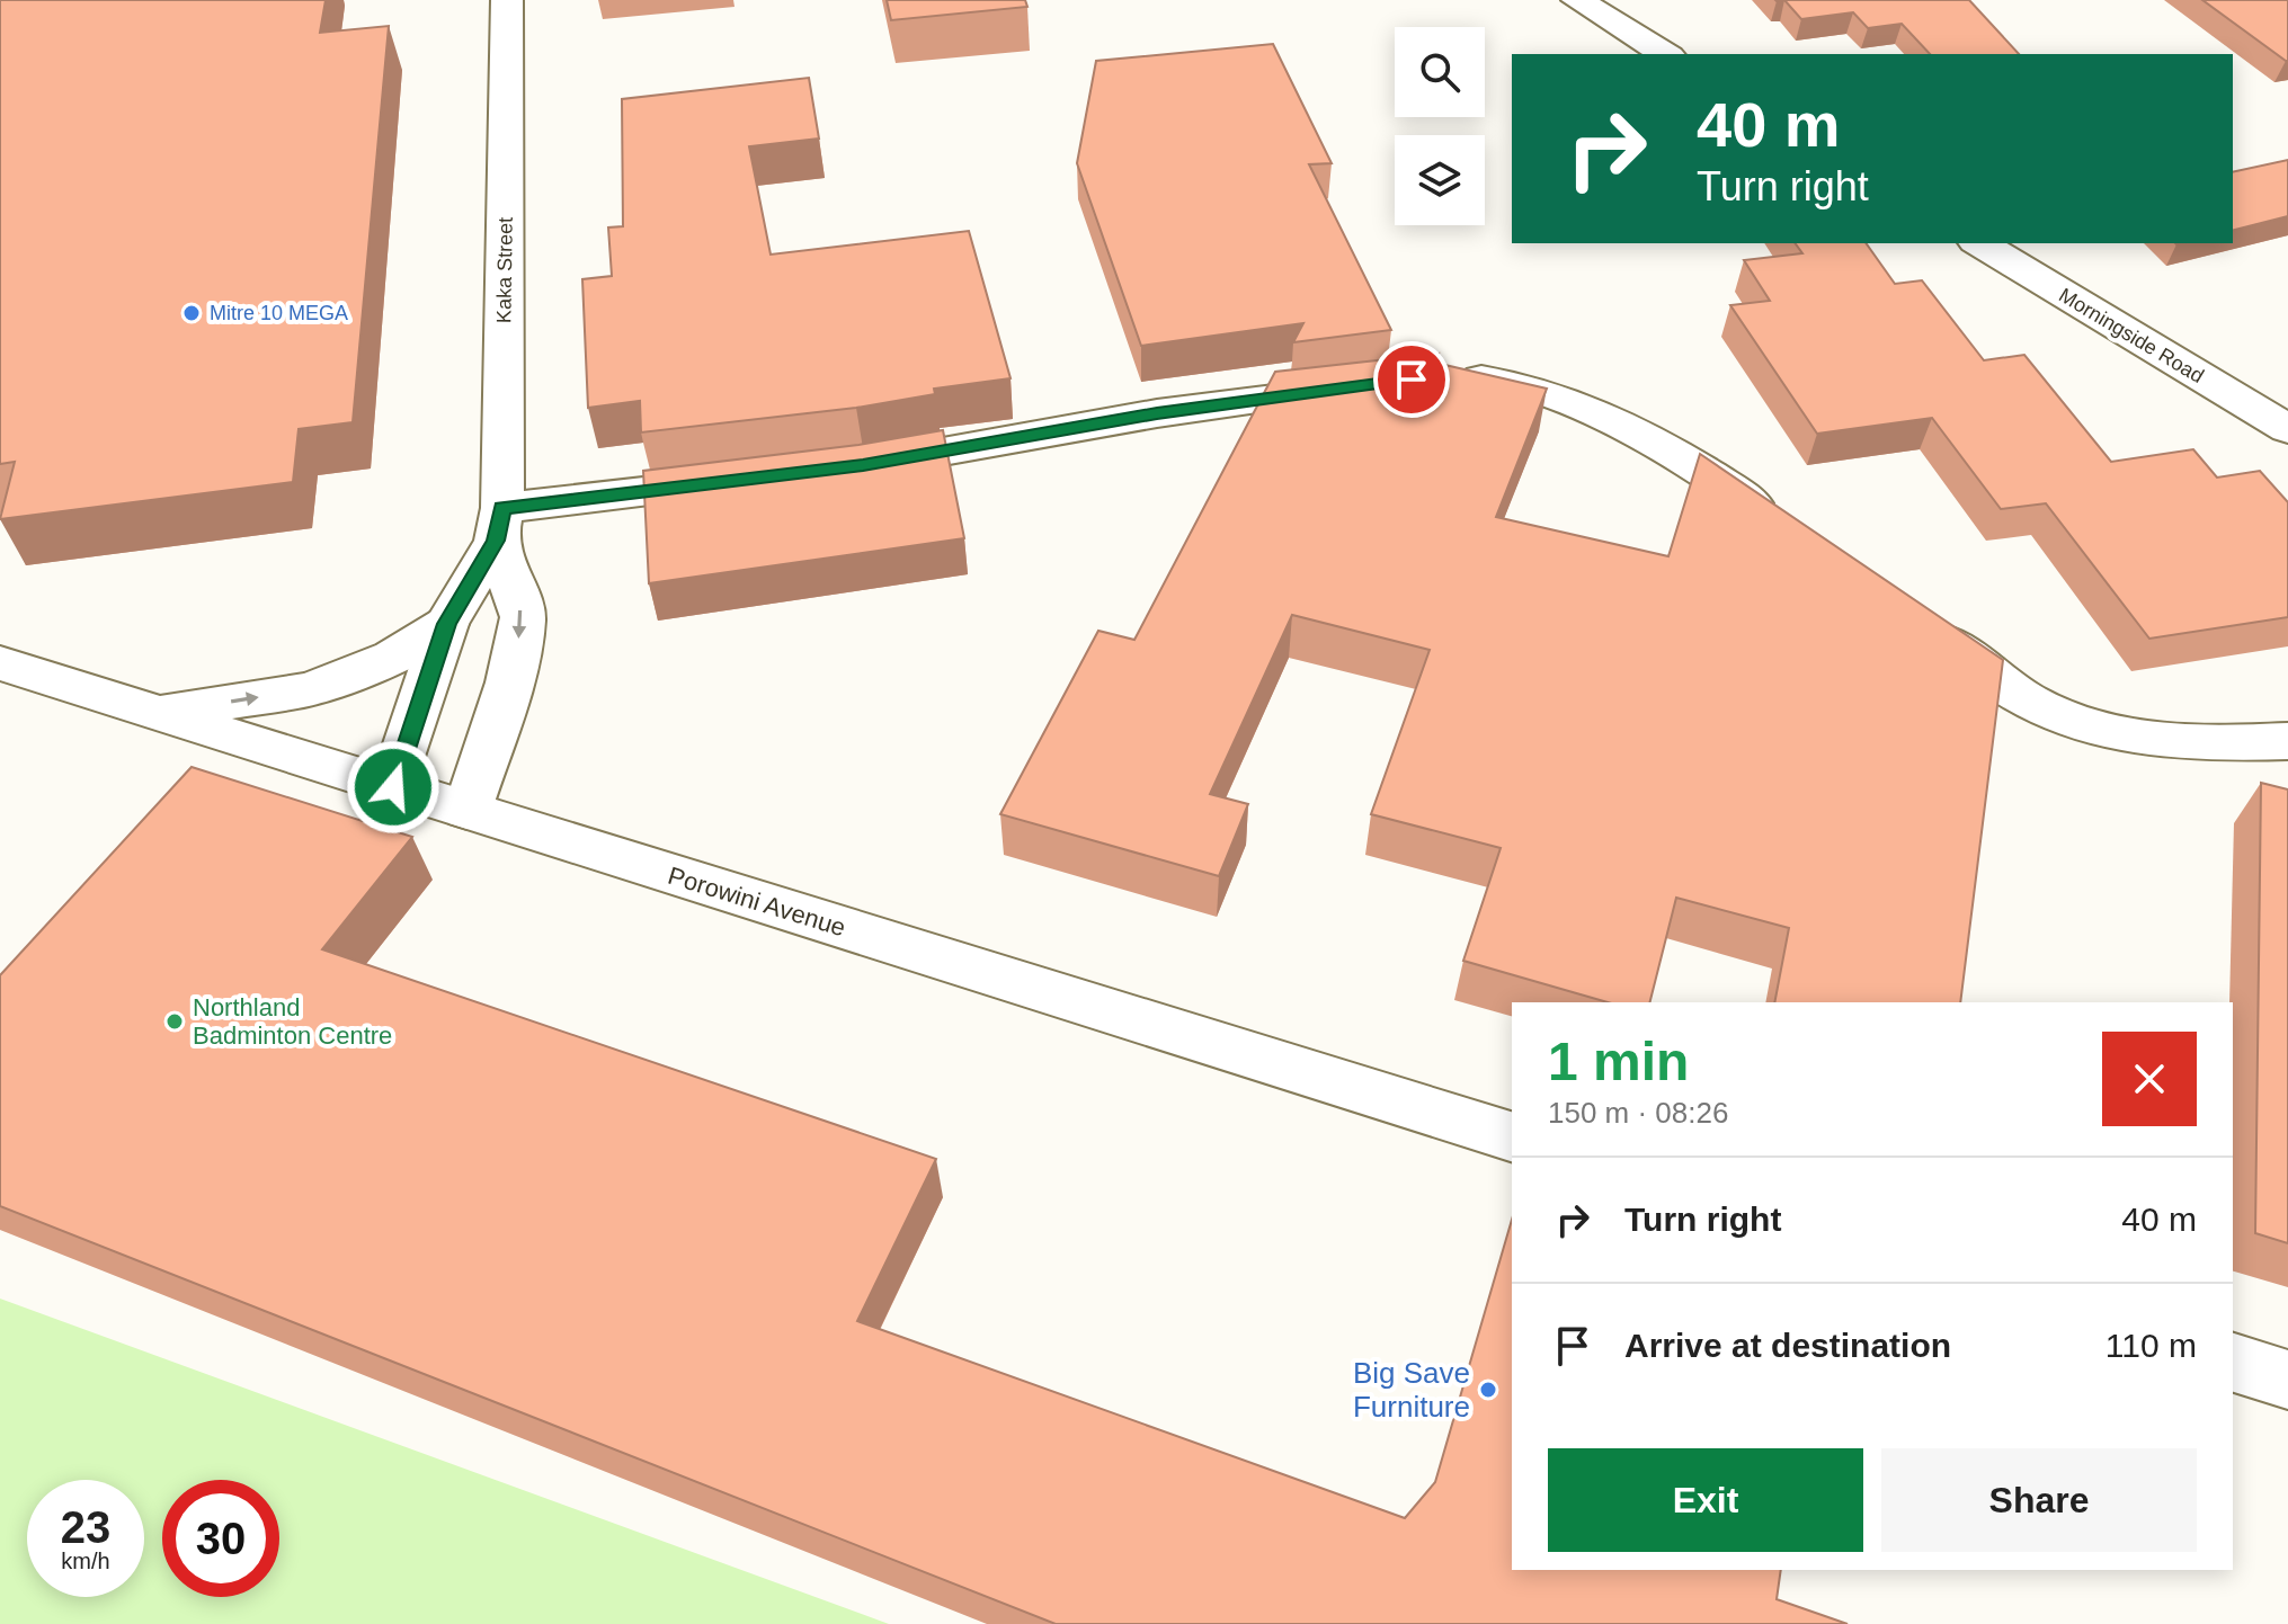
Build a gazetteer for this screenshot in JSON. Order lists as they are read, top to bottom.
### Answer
{
  "streets": {
    "street": ["Kaka Street", "Morningside Road", "Porowini Avenue"]
  },
  "crossings": [
    ["Kaka Street", "Porowini Avenue"]
  ],
  "places": ["Mitre 10 MEGA", "Northland Badminton Centre", "Big Save Furniture"],
  "page": {
    "turn": ["40 m", "Turn right"],
    "heading": ["1 min", "150 m · 08:26"],
    "list": [
      {
        "name": "Turn right",
        "value": "40 m"
      },
      {
        "name": "Arrive at destination",
        "value": "110 m"
      }
    ],
    "buttons": ["Exit", "Share"],
    "speed": "23 km/h",
    "limit": "30"
  }
}
